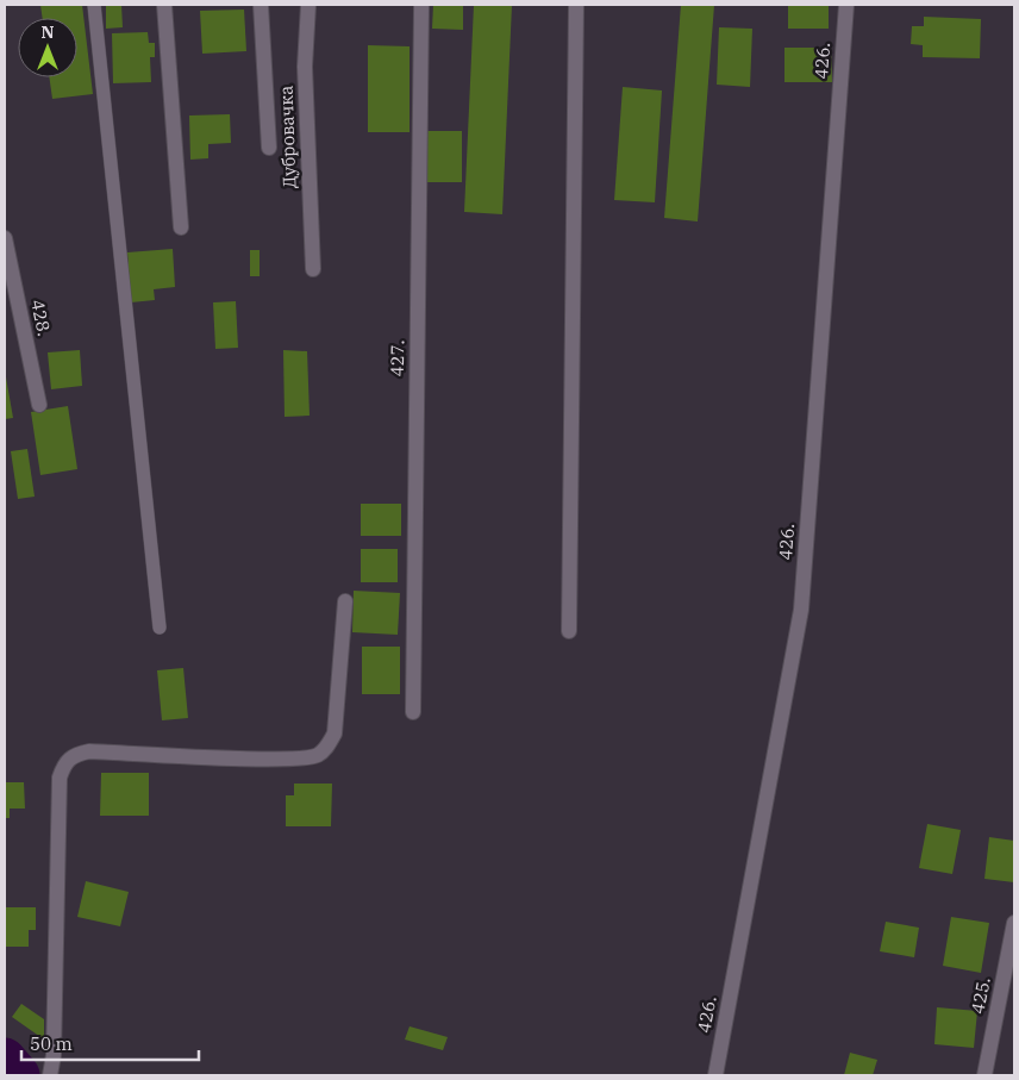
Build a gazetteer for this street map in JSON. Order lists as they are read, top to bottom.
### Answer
{
  "streets": {
    "street": [
      "426.",
      "Дубровачка",
      "428.",
      "427.",
      "425."
    ]
  },
  "scale_bar": "50 m",
  "north": "top"
}
